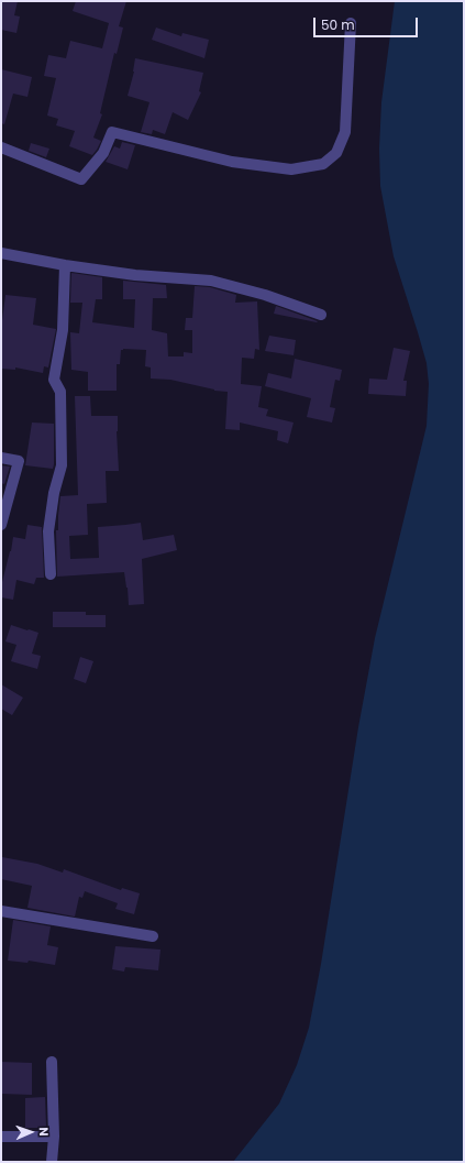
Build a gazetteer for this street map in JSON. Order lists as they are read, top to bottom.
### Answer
{
  "scale_bar": "50 m",
  "north": "right"
}
